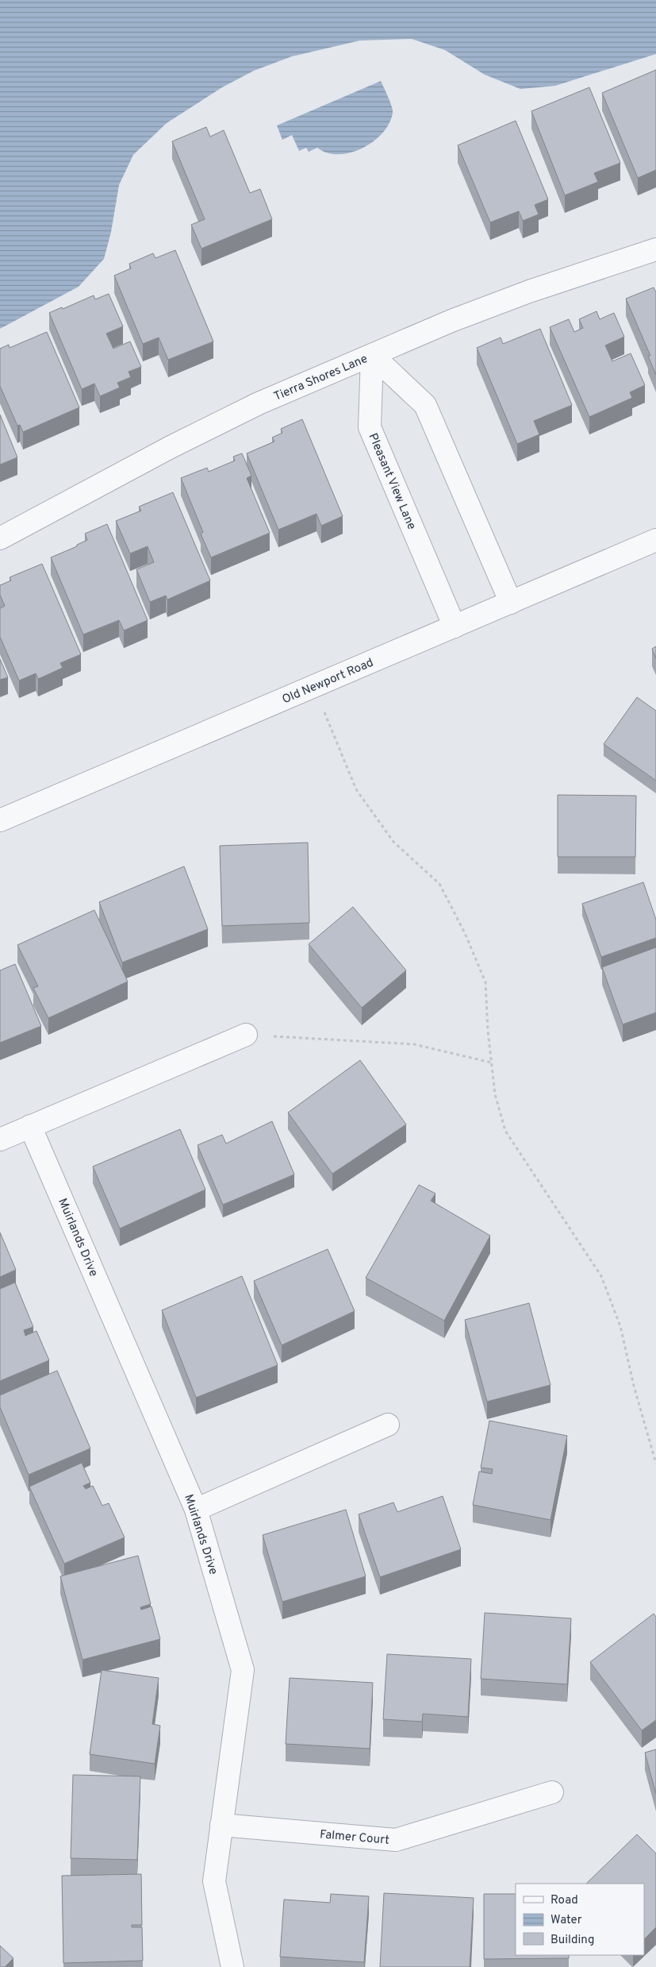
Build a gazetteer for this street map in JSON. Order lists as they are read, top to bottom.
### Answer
{
  "streets": {
    "street": [
      "Tierra Shores Lane",
      "Pleasant View Lane",
      "Old Newport Road",
      "Muirlands Drive",
      "Falmer Court"
    ]
  },
  "crossings": [
    ["Tierra Shores Lane", "Pleasant View Lane"],
    ["Pleasant View Lane", "Old Newport Road"],
    ["Muirlands Drive", "Falmer Court"]
  ],
  "legend": ["Road", "Water", "Building"]
}
